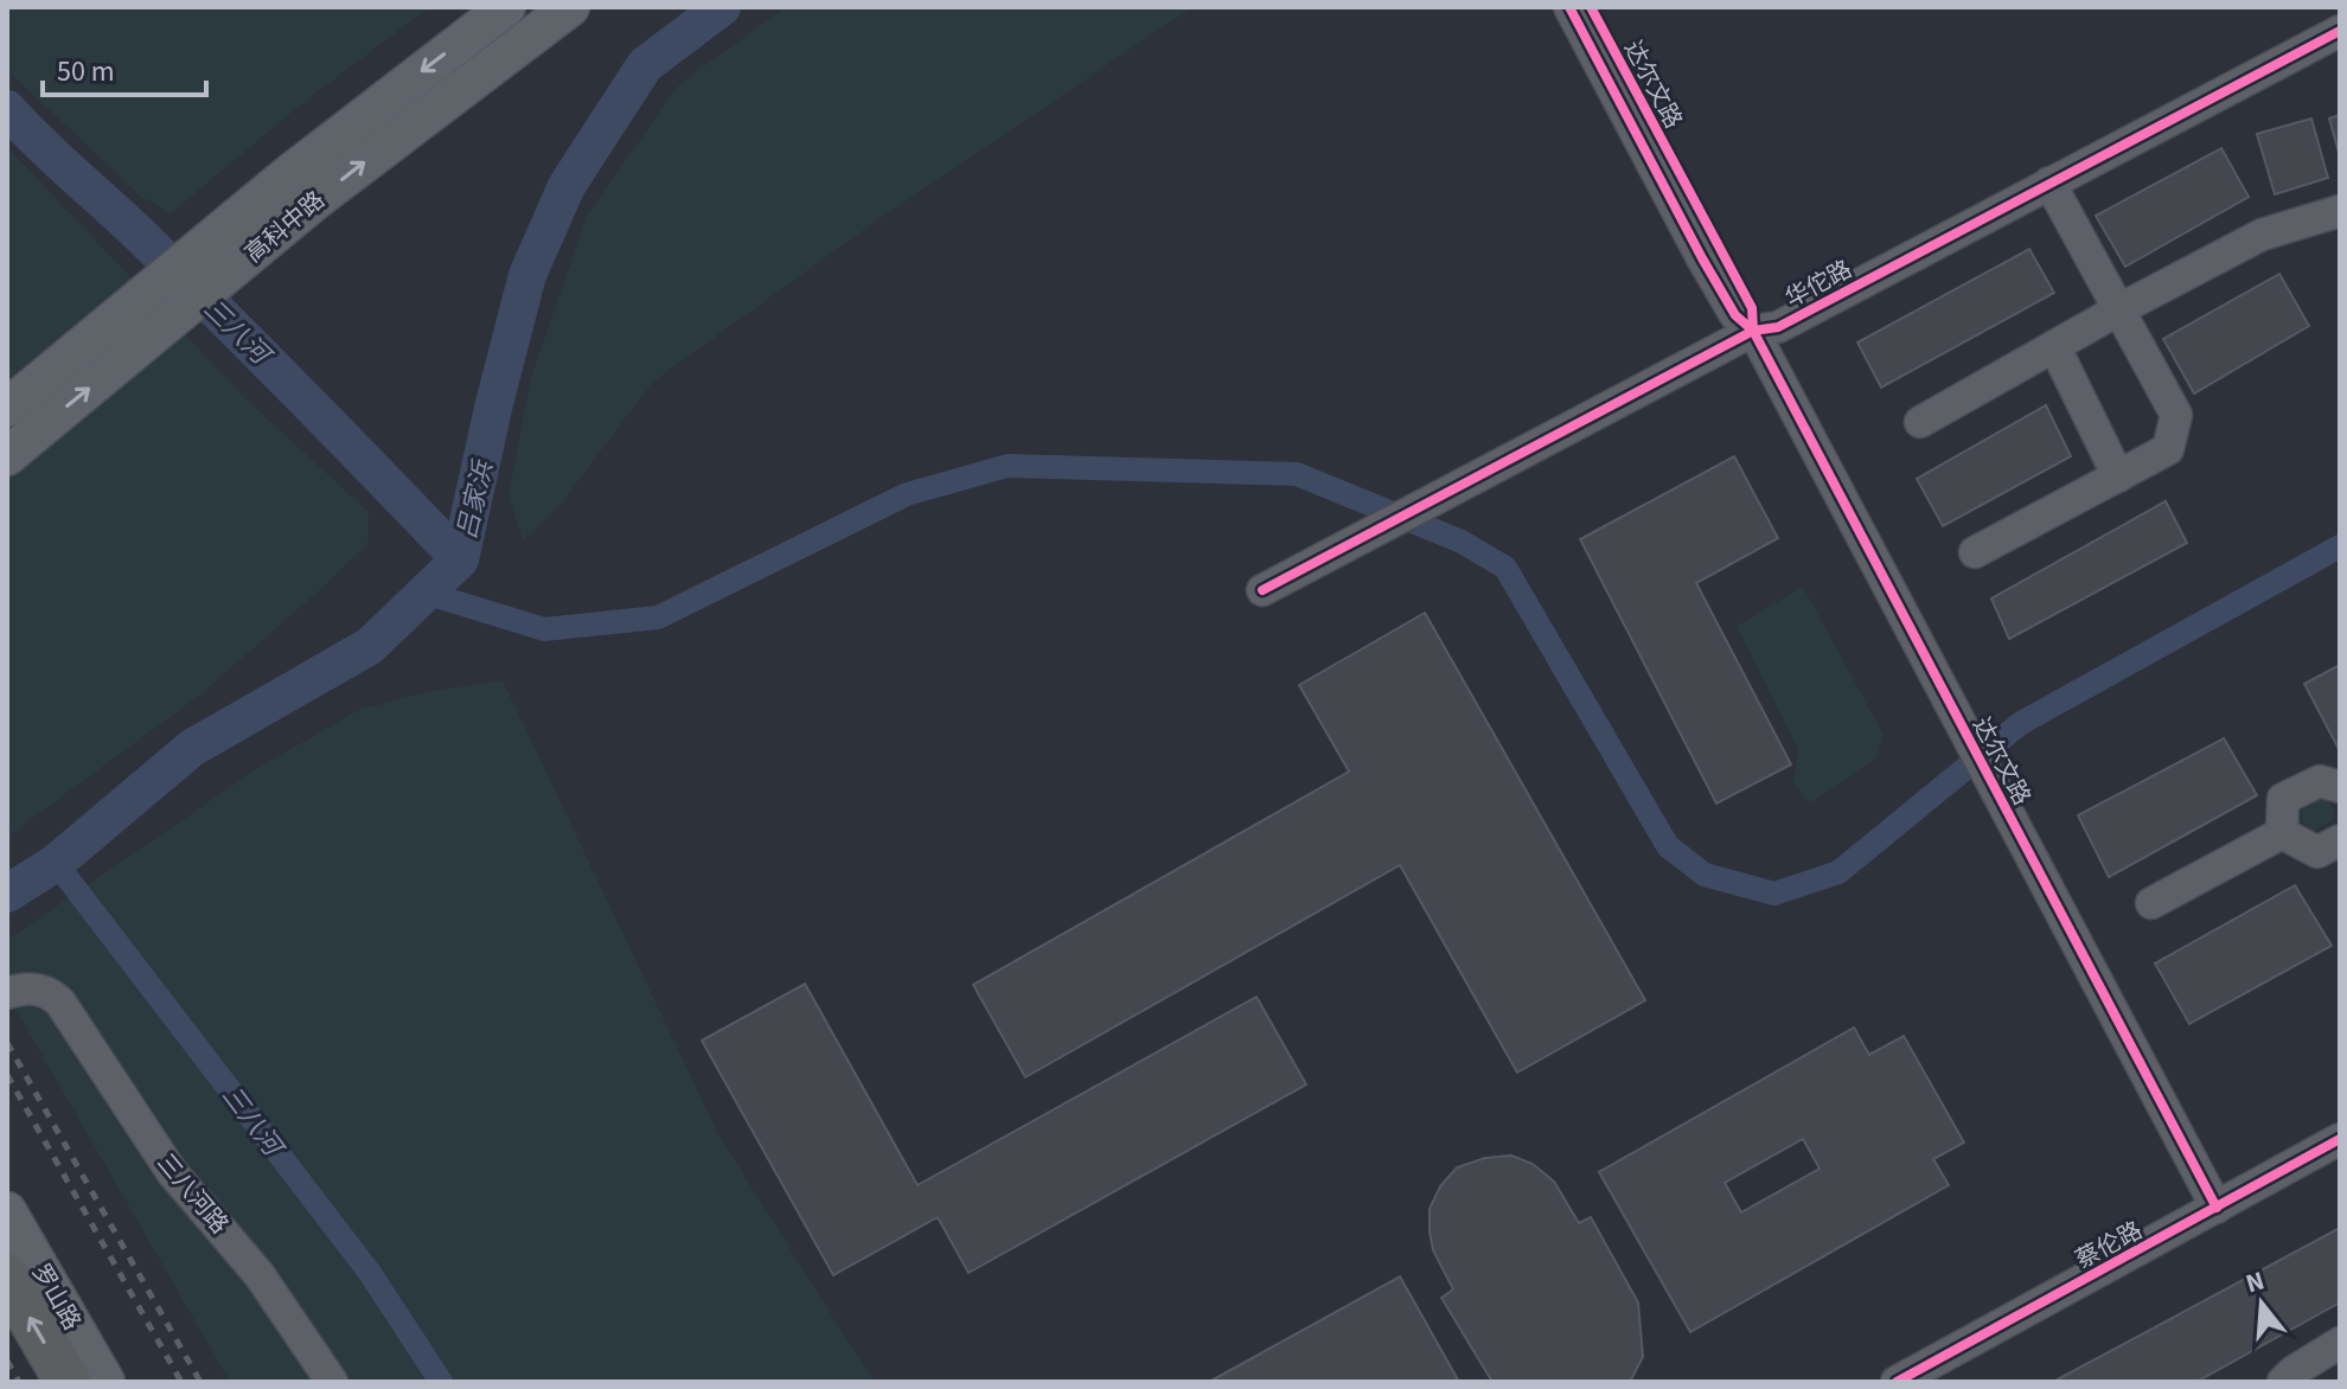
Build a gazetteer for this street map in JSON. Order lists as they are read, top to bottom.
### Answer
{
  "streets": {
    "main road": ["高科中路", "罗山路"],
    "street": [
      "达尔文路",
      "华佗路",
      "三八河路",
      "蔡伦路"
    ]
  },
  "crossings": [
    ["达尔文路", "华佗路"],
    ["达尔文路", "蔡伦路"]
  ],
  "water": ["三八河", "吕家浜"],
  "scale_bar": "50 m",
  "north": "top"
}
